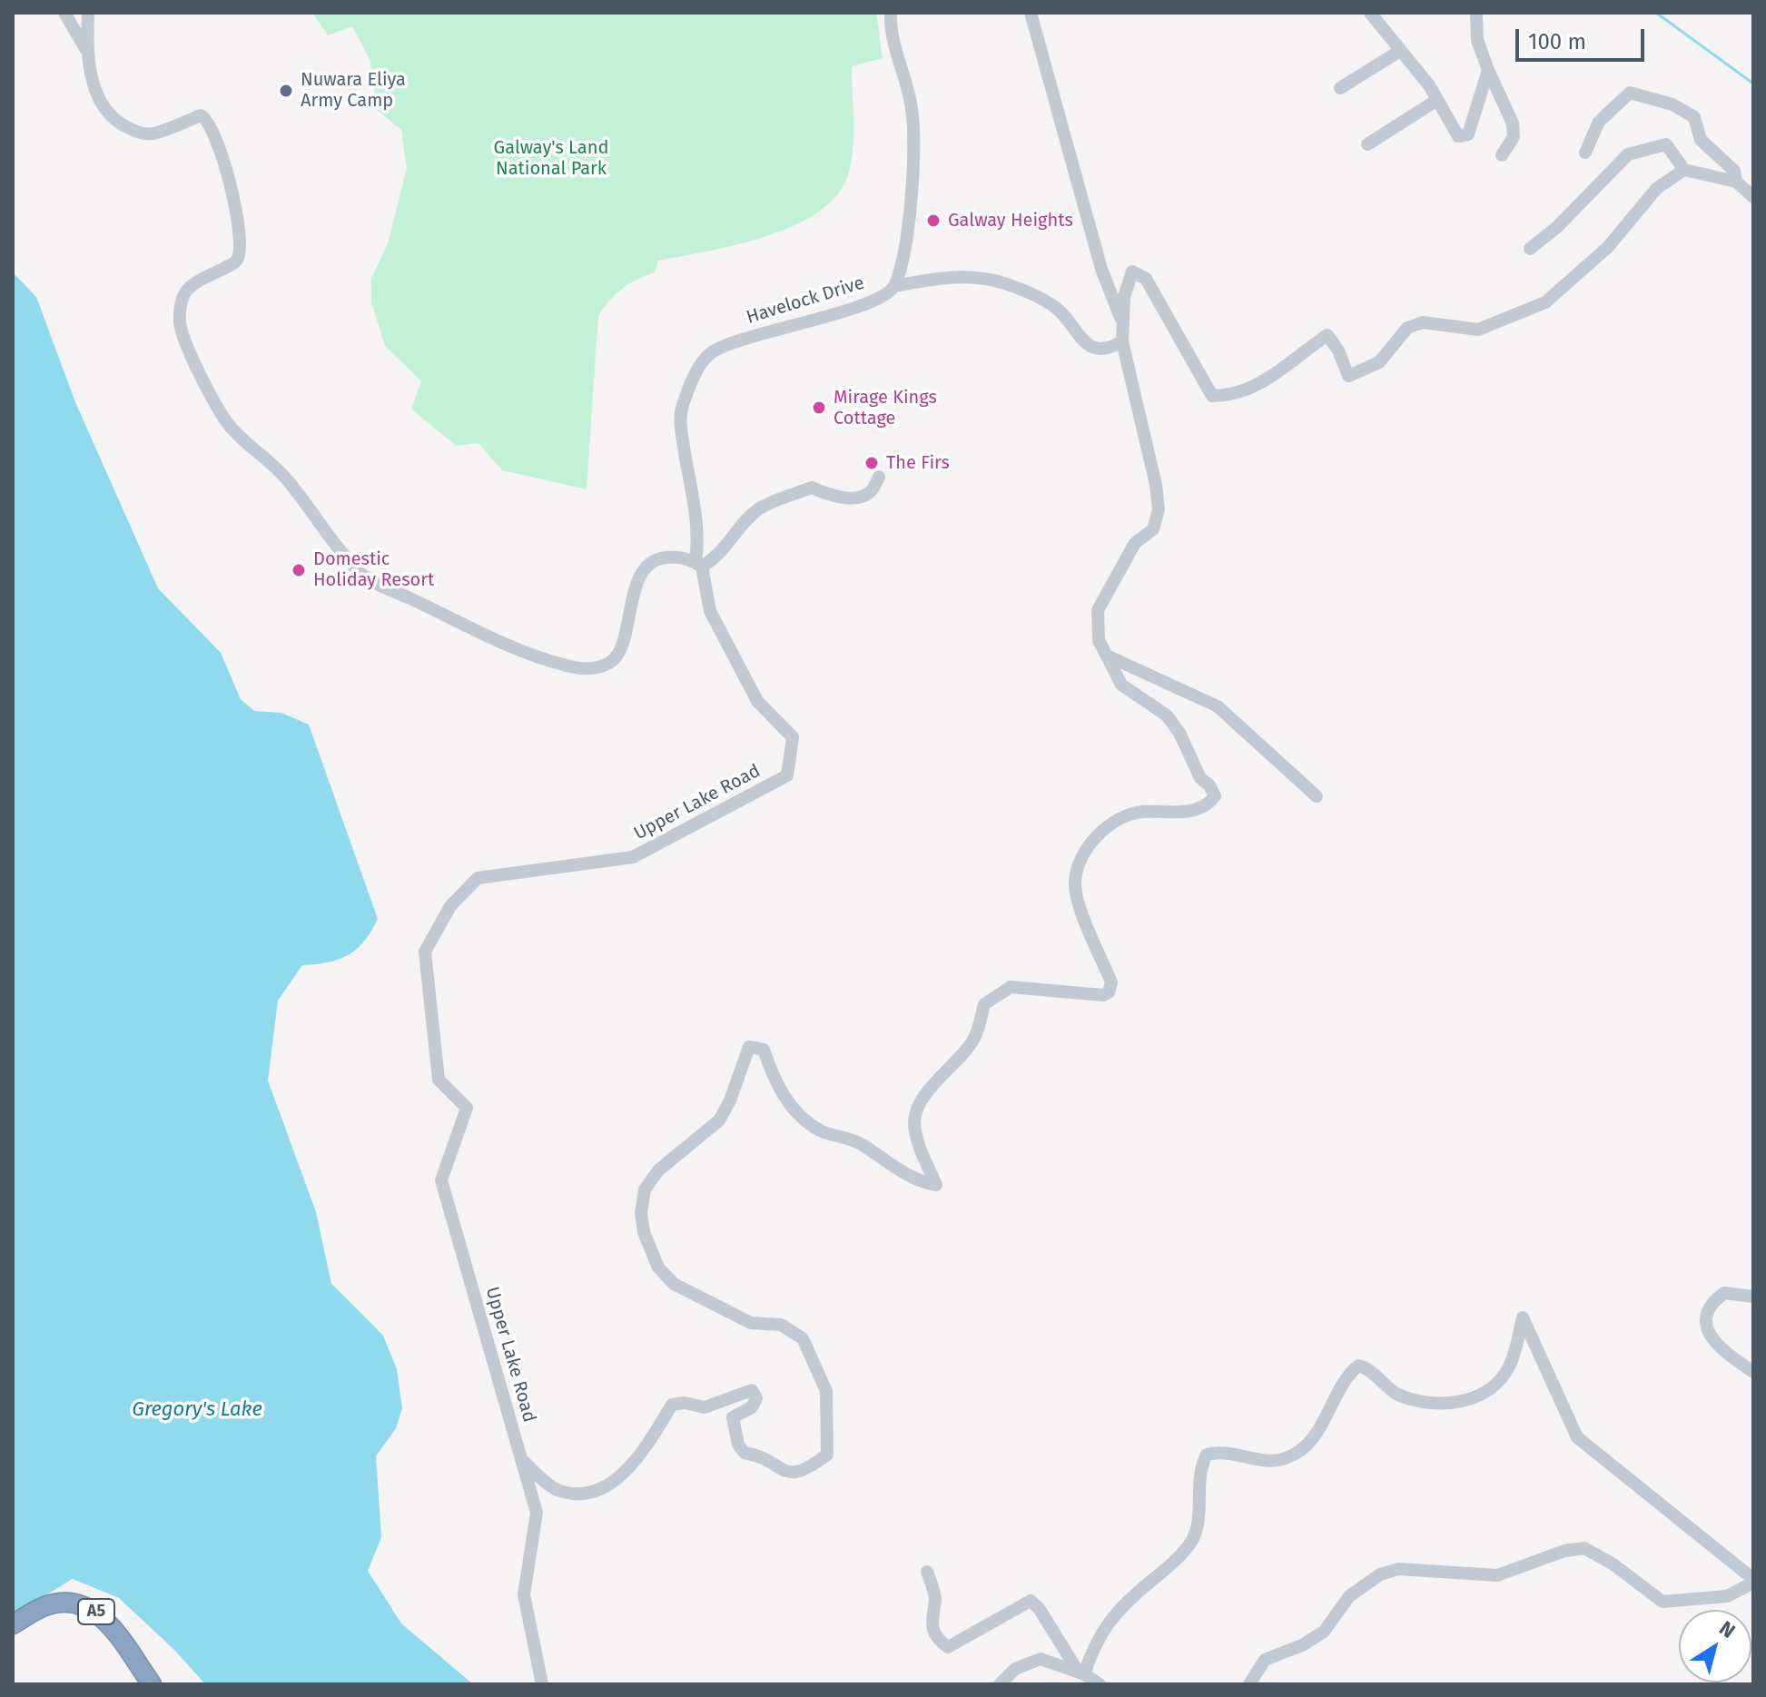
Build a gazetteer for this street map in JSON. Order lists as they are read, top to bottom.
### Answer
{
  "streets": {
    "highway": ["A5"],
    "street": ["Havelock Drive", "Upper Lake Road"]
  },
  "crossings": [
    ["Havelock Drive", "Upper Lake Road"]
  ],
  "water": ["Gregory's Lake"],
  "parks": ["Galway's Land National Park"],
  "places": [
    "Nuwara Eliya Army Camp",
    "Galway Heights",
    "Mirage Kings Cottage",
    "The Firs",
    "Domestic Holiday Resort"
  ],
  "scale_bar": "100 m",
  "north": "top right"
}
